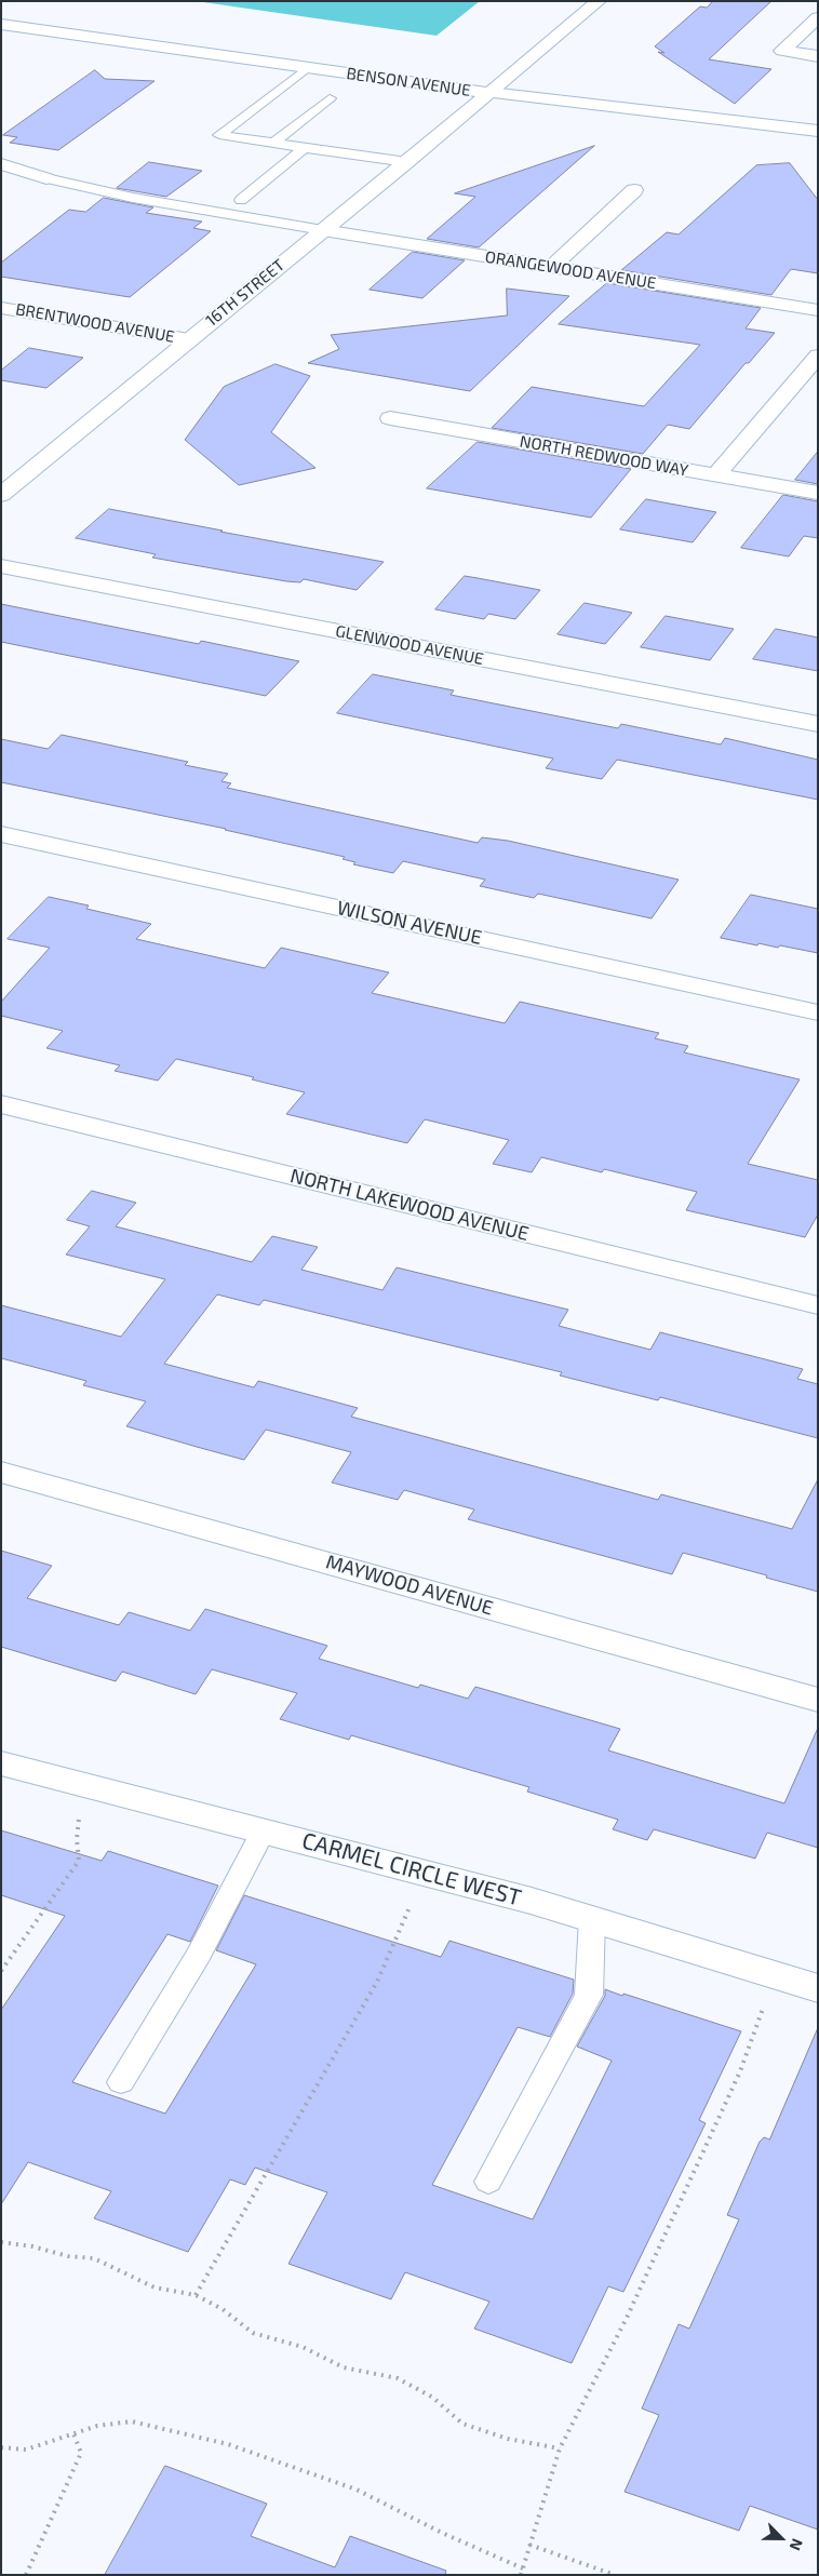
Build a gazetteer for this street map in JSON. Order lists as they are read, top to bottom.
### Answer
{
  "streets": {
    "street": [
      "BENSON AVENUE",
      "ORANGEWOOD AVENUE",
      "16TH STREET",
      "BRENTWOOD AVENUE",
      "NORTH REDWOOD WAY",
      "GLENWOOD AVENUE",
      "WILSON AVENUE",
      "NORTH LAKEWOOD AVENUE",
      "MAYWOOD AVENUE",
      "CARMEL CIRCLE WEST"
    ]
  },
  "crossings": [
    ["BENSON AVENUE", "16TH STREET"],
    ["ORANGEWOOD AVENUE", "16TH STREET"],
    ["16TH STREET", "BRENTWOOD AVENUE"]
  ],
  "north": "bottom right"
}
